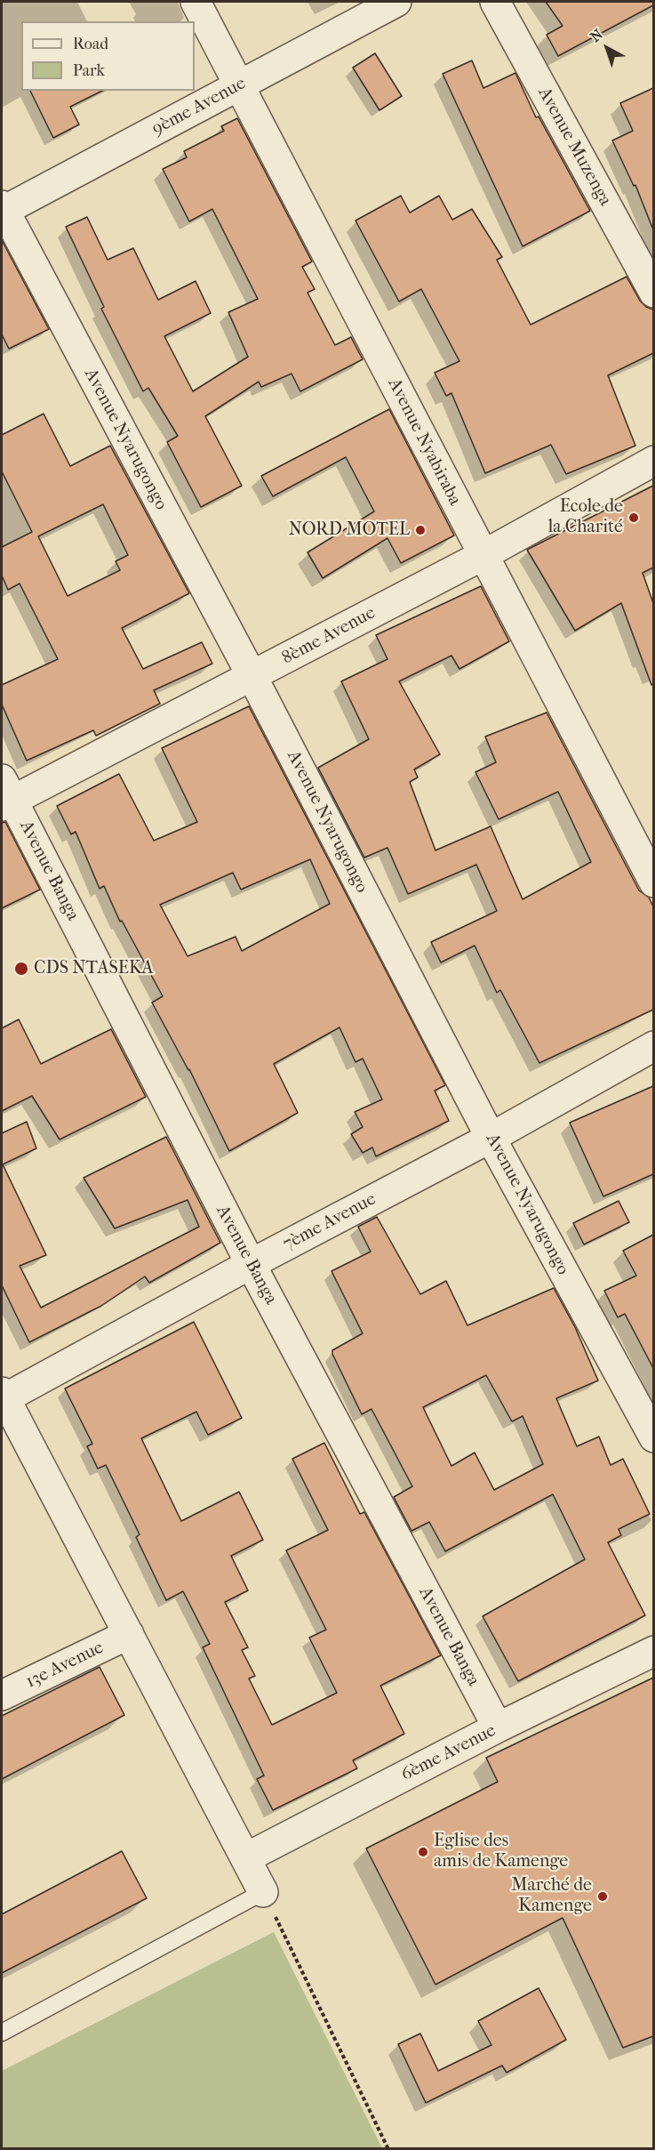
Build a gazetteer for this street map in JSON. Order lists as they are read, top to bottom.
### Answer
{
  "streets": {
    "street": [
      "9ème Avenue",
      "Avenue Muzenga",
      "Avenue Nyarugongo",
      "Avenue Nyabiraba",
      "8ème Avenue",
      "Avenue Banga",
      "7ème Avenue",
      "13e Avenue",
      "6ème Avenue"
    ]
  },
  "crossings": [
    ["9ème Avenue", "Avenue Nyarugongo"],
    ["9ème Avenue", "Avenue Nyabiraba"],
    ["Avenue Nyarugongo", "8ème Avenue"],
    ["Avenue Nyarugongo", "7ème Avenue"],
    ["Avenue Nyabiraba", "8ème Avenue"],
    ["8ème Avenue", "Avenue Banga"],
    ["Avenue Banga", "7ème Avenue"],
    ["Avenue Banga", "6ème Avenue"]
  ],
  "places": [
    "Ecole de la Charité",
    "NORD MOTEL",
    "CDS NTASEKA",
    "Eglise des amis de Kamenge",
    "Marché de Kamenge"
  ],
  "legend": ["Road", "Park"],
  "north": "top left"
}
